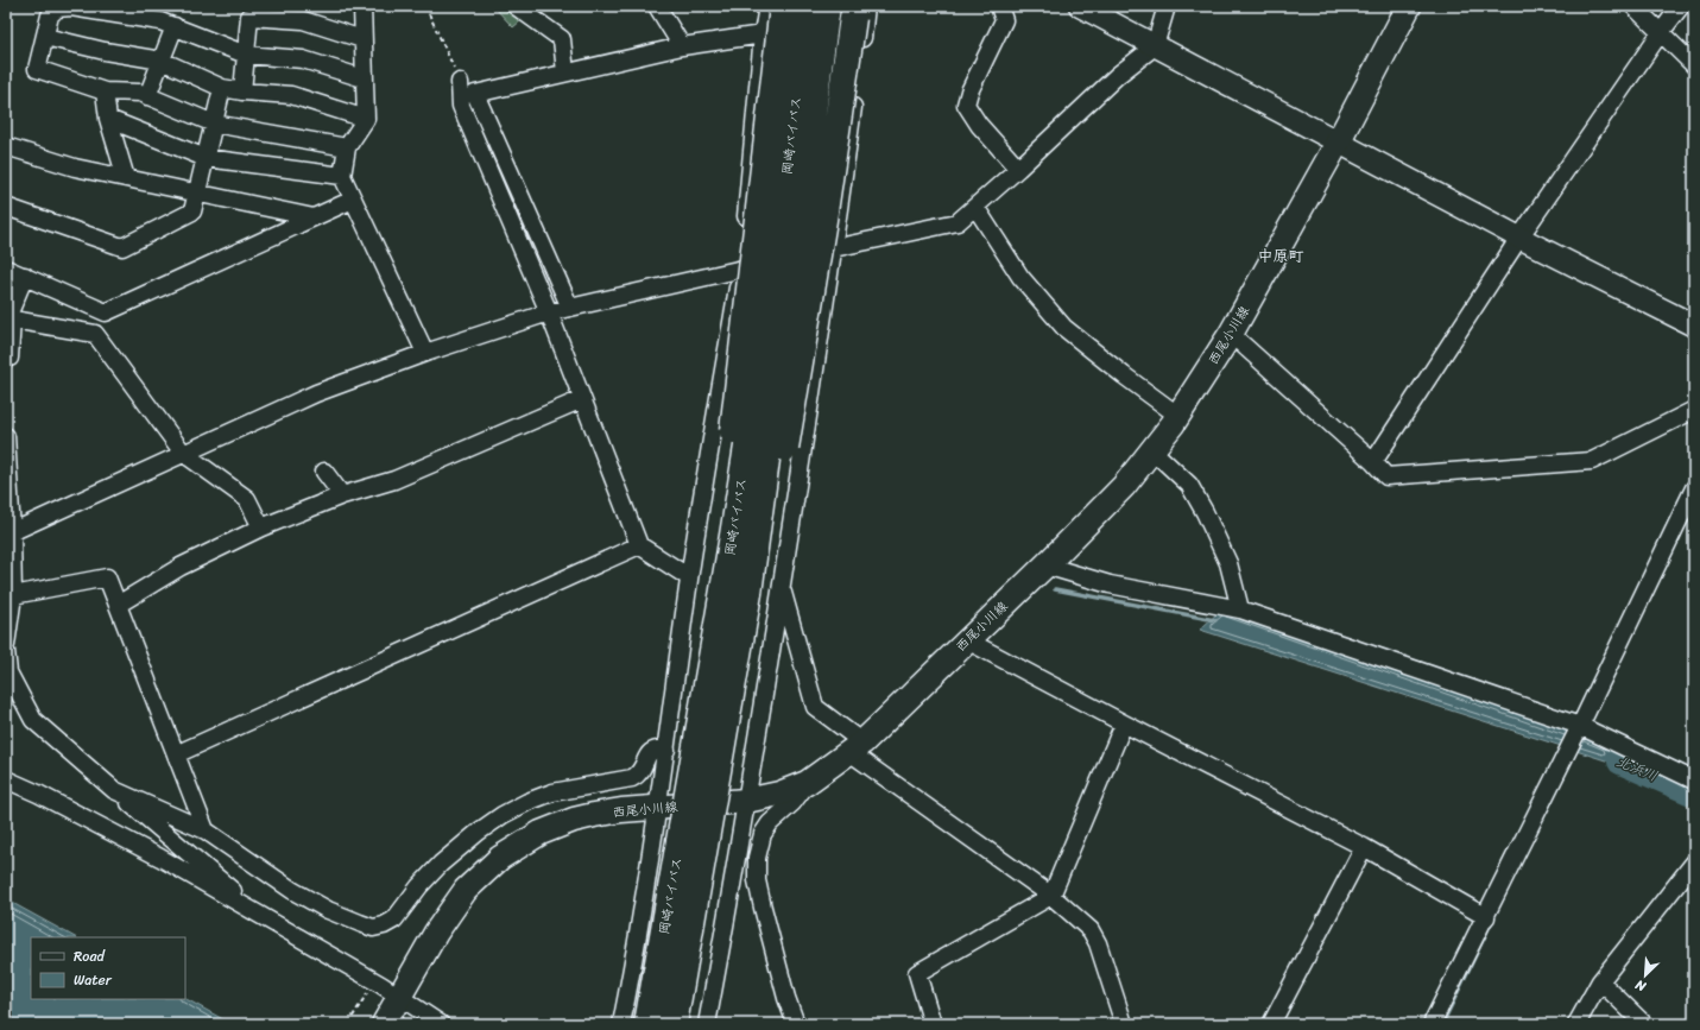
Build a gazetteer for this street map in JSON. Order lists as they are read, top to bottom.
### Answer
{
  "streets": {
    "highway": ["岡崎バイパス"],
    "main road": ["西尾小川線"]
  },
  "districts": ["中原町"],
  "water": ["北浜川"],
  "legend": ["Road", "Water"],
  "north": "bottom left"
}
